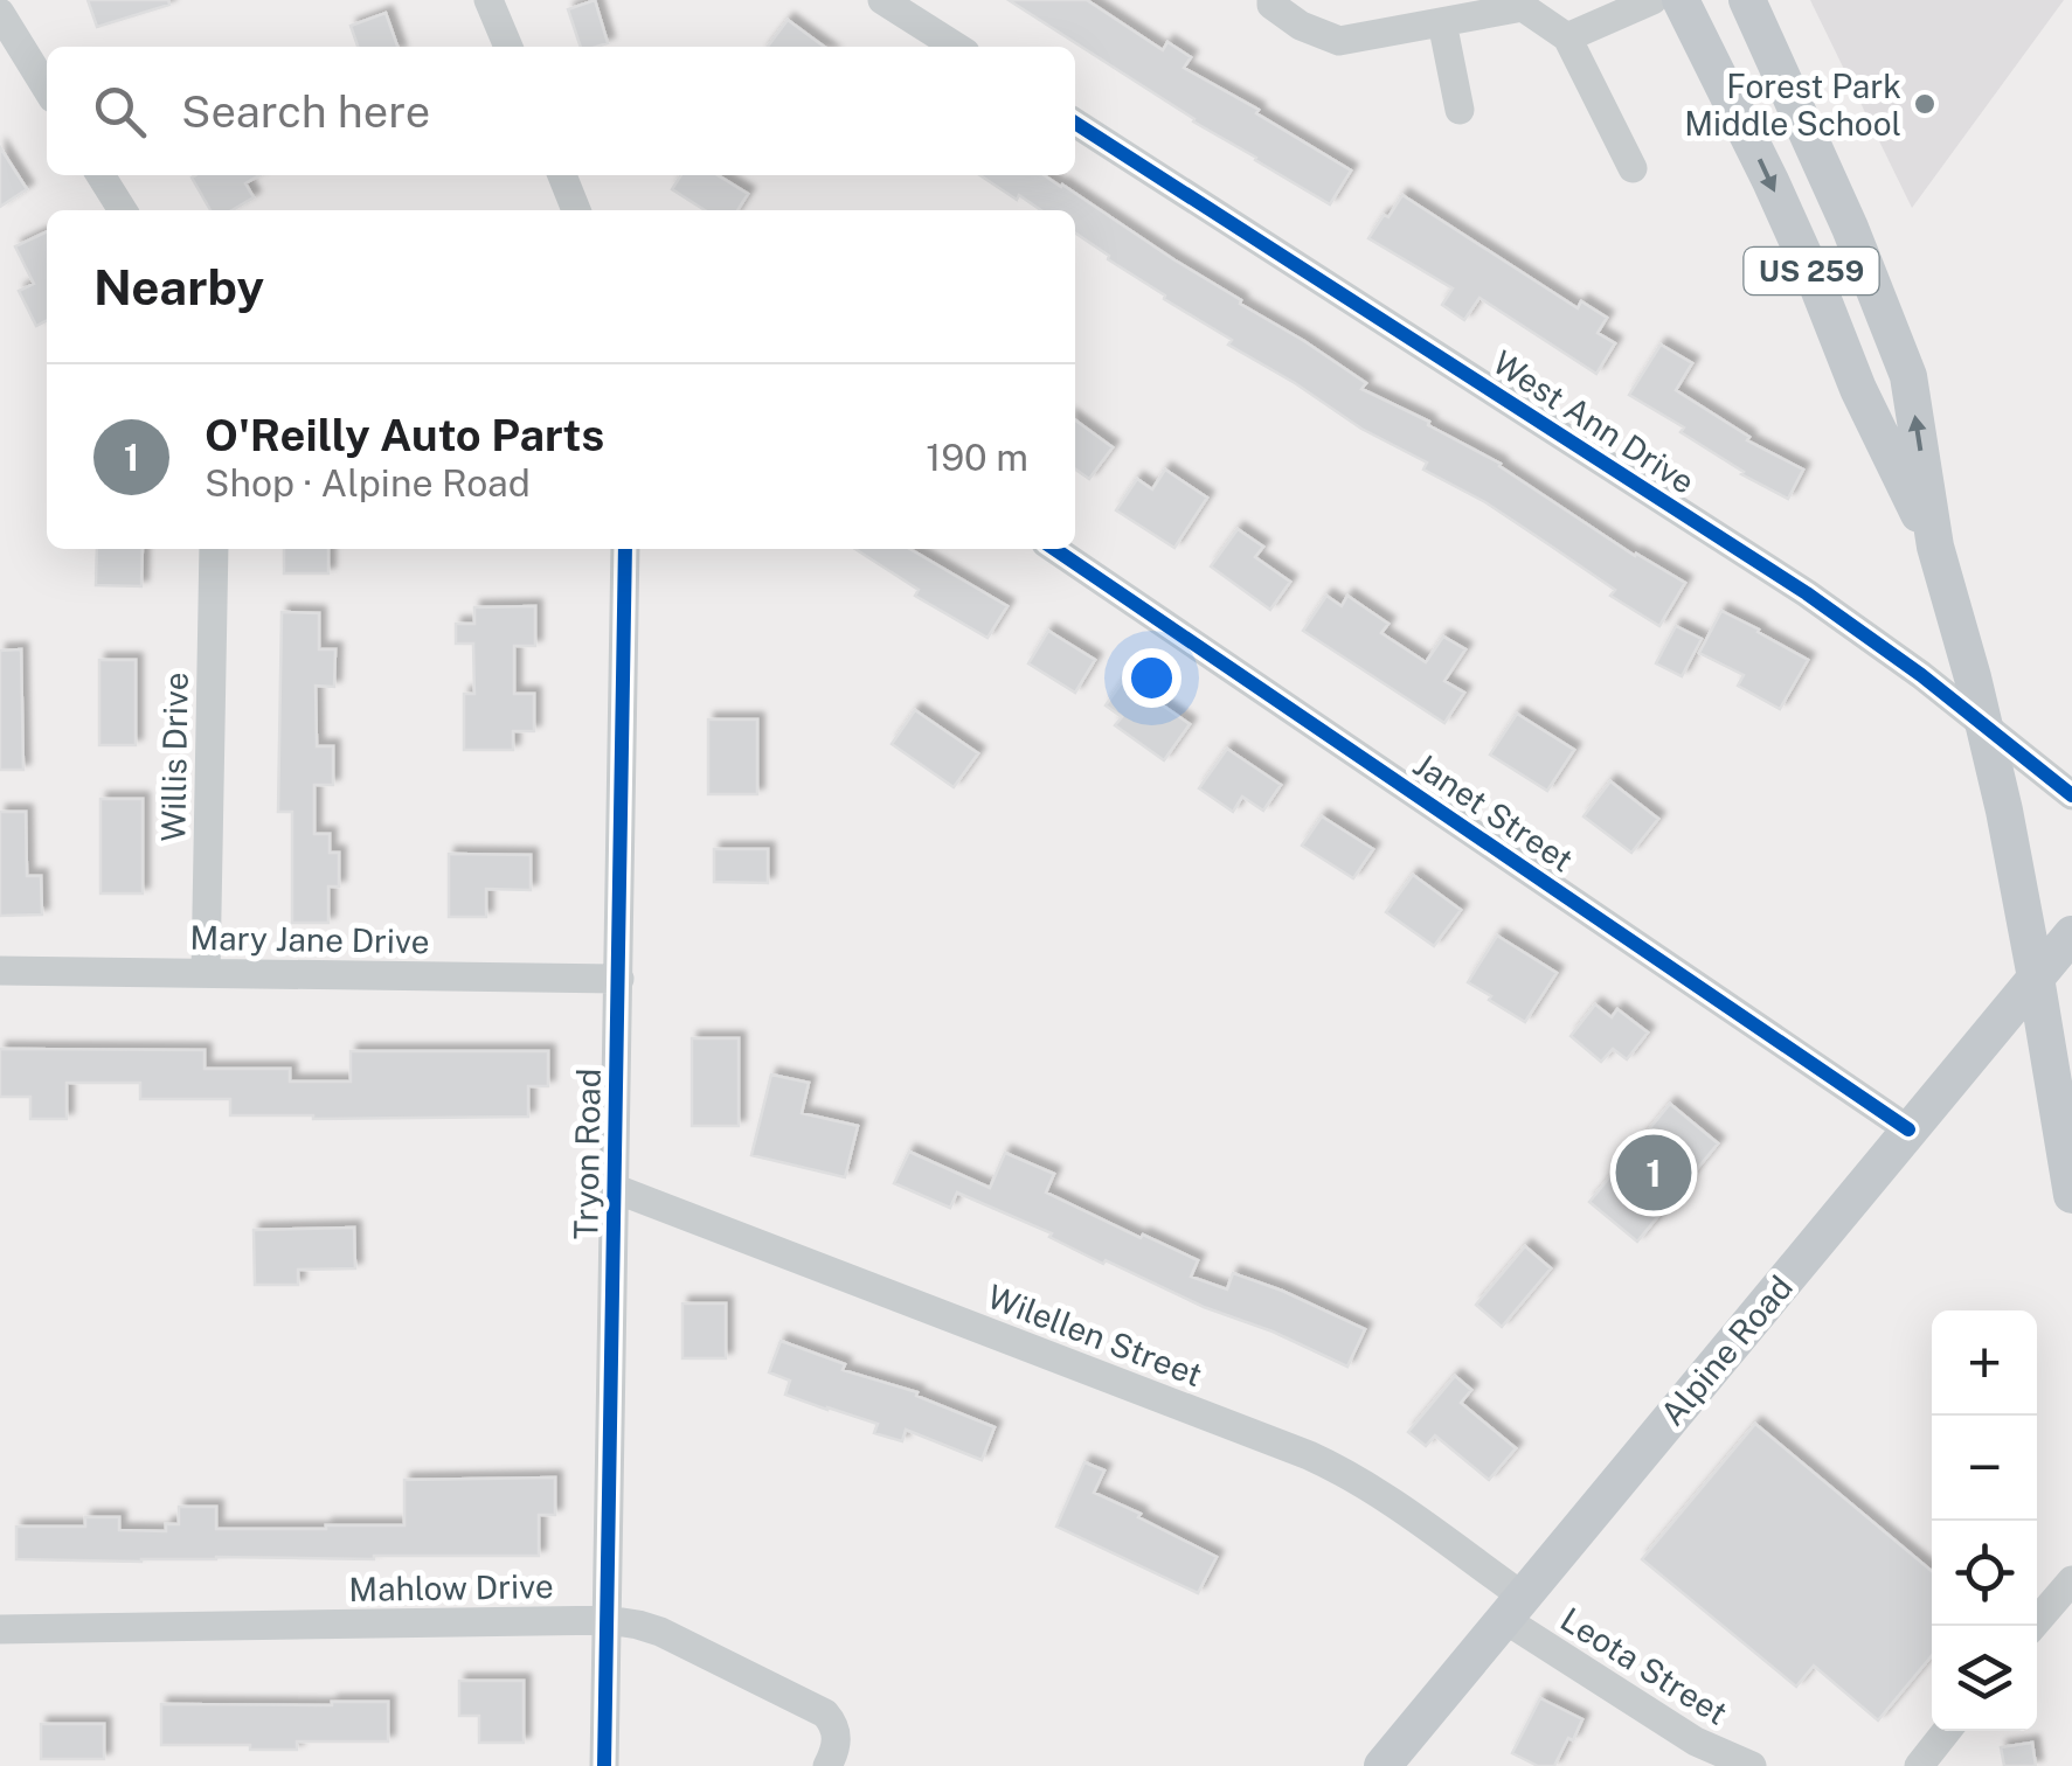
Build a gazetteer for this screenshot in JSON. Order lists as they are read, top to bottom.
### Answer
{
  "streets": {
    "main road": ["US 259", "Alpine Road"],
    "street": [
      "West Ann Drive",
      "Willis Drive",
      "Janet Street",
      "Mary Jane Drive",
      "Tryon Road",
      "Wilellen Street",
      "Mahlow Drive",
      "Leota Street"
    ]
  },
  "crossings": [
    ["US 259", "West Ann Drive"],
    ["US 259", "Alpine Road"],
    ["Willis Drive", "Mary Jane Drive"],
    ["Janet Street", "Alpine Road"],
    ["Mary Jane Drive", "Tryon Road"],
    ["Tryon Road", "Wilellen Street"],
    ["Tryon Road", "Mahlow Drive"],
    ["Wilellen Street", "Alpine Road"],
    ["Wilellen Street", "Leota Street"],
    ["Alpine Road", "Leota Street"]
  ],
  "places": ["Forest Park Middle School"],
  "page": {
    "search": "Search here",
    "heading": "Nearby",
    "list": [
      {
        "mark": "1",
        "name": "O'Reilly Auto Parts",
        "note": "Shop · Alpine Road",
        "value": "190 m"
      }
    ],
    "pins": "1",
    "map_buttons": ["+", "−"]
  }
}
